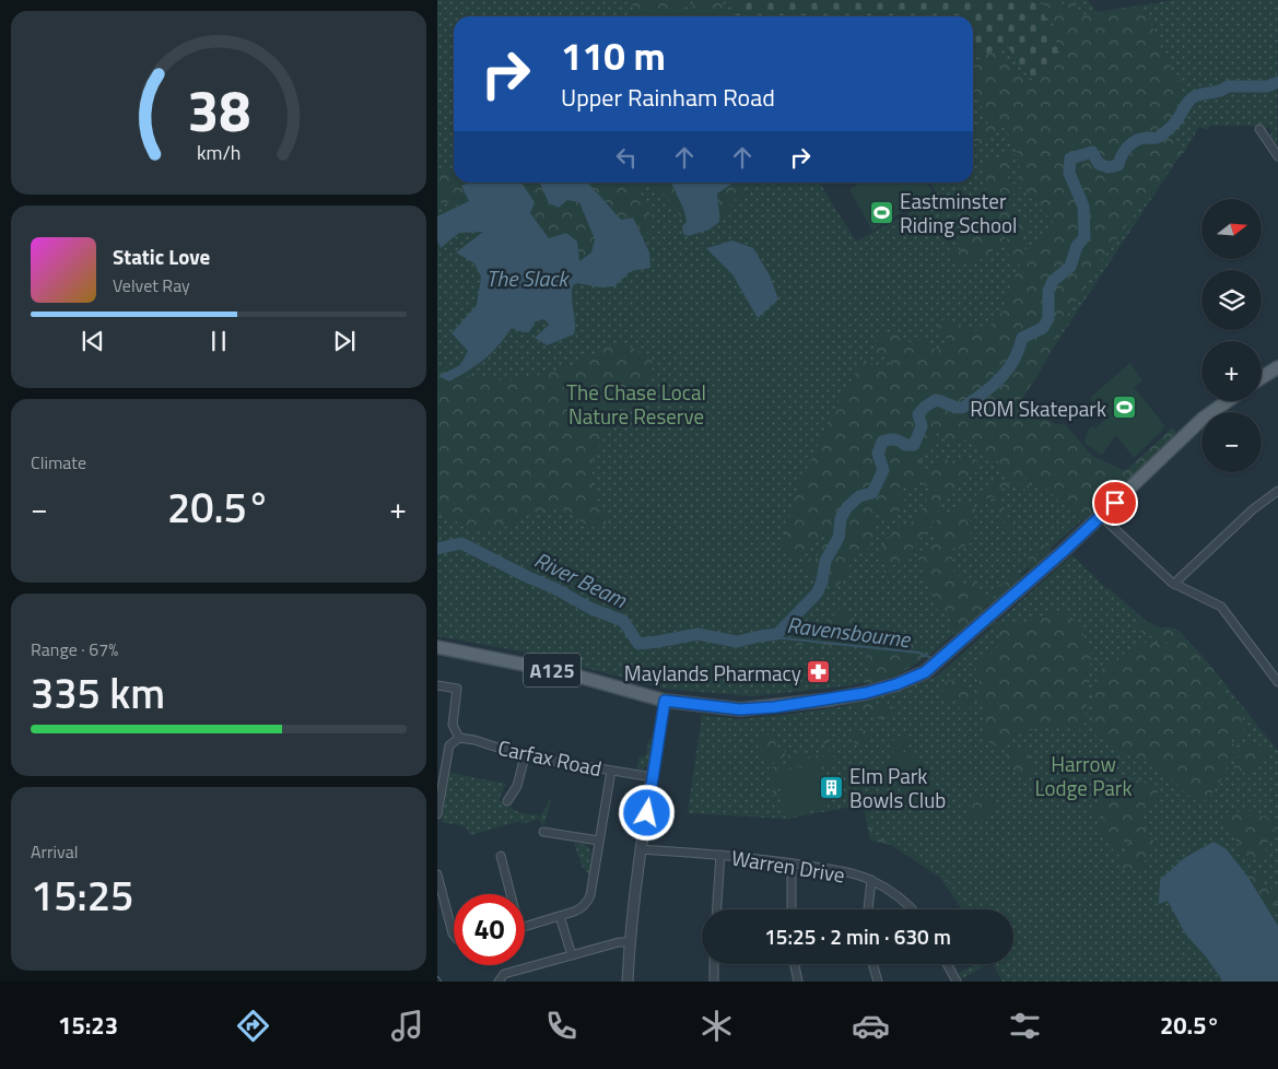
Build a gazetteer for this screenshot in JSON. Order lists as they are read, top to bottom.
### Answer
{
  "streets": {
    "main road": ["A125"],
    "street": ["Carfax Road", "Warren Drive"]
  },
  "water": ["The Slack", "River Beam", "Ravensbourne"],
  "parks": ["The Chase Local Nature Reserve", "Harrow Lodge Park"],
  "places": {
    "sports": ["Eastminster Riding School", "ROM Skatepark"],
    "pharmacy": ["Maylands Pharmacy"],
    "building": ["Elm Park Bowls Club"]
  },
  "north": "right",
  "page": {
    "turn": ["110 m", "Upper Rainham Road"],
    "map_buttons": ["+", "−"],
    "song": ["Static Love", "Velvet Ray"],
    "tile": [
      "Climate",
      ["Range · 67%", "335 km"],
      ["Arrival", "15:25"]
    ],
    "heat": ["−", "20.5°", "+"],
    "limit": "40",
    "trip": "15:25 · 2 min · 630 m",
    "tabs": ["15:23", "20.5°"],
    "gauge": ["38", "km/h"]
  }
}
